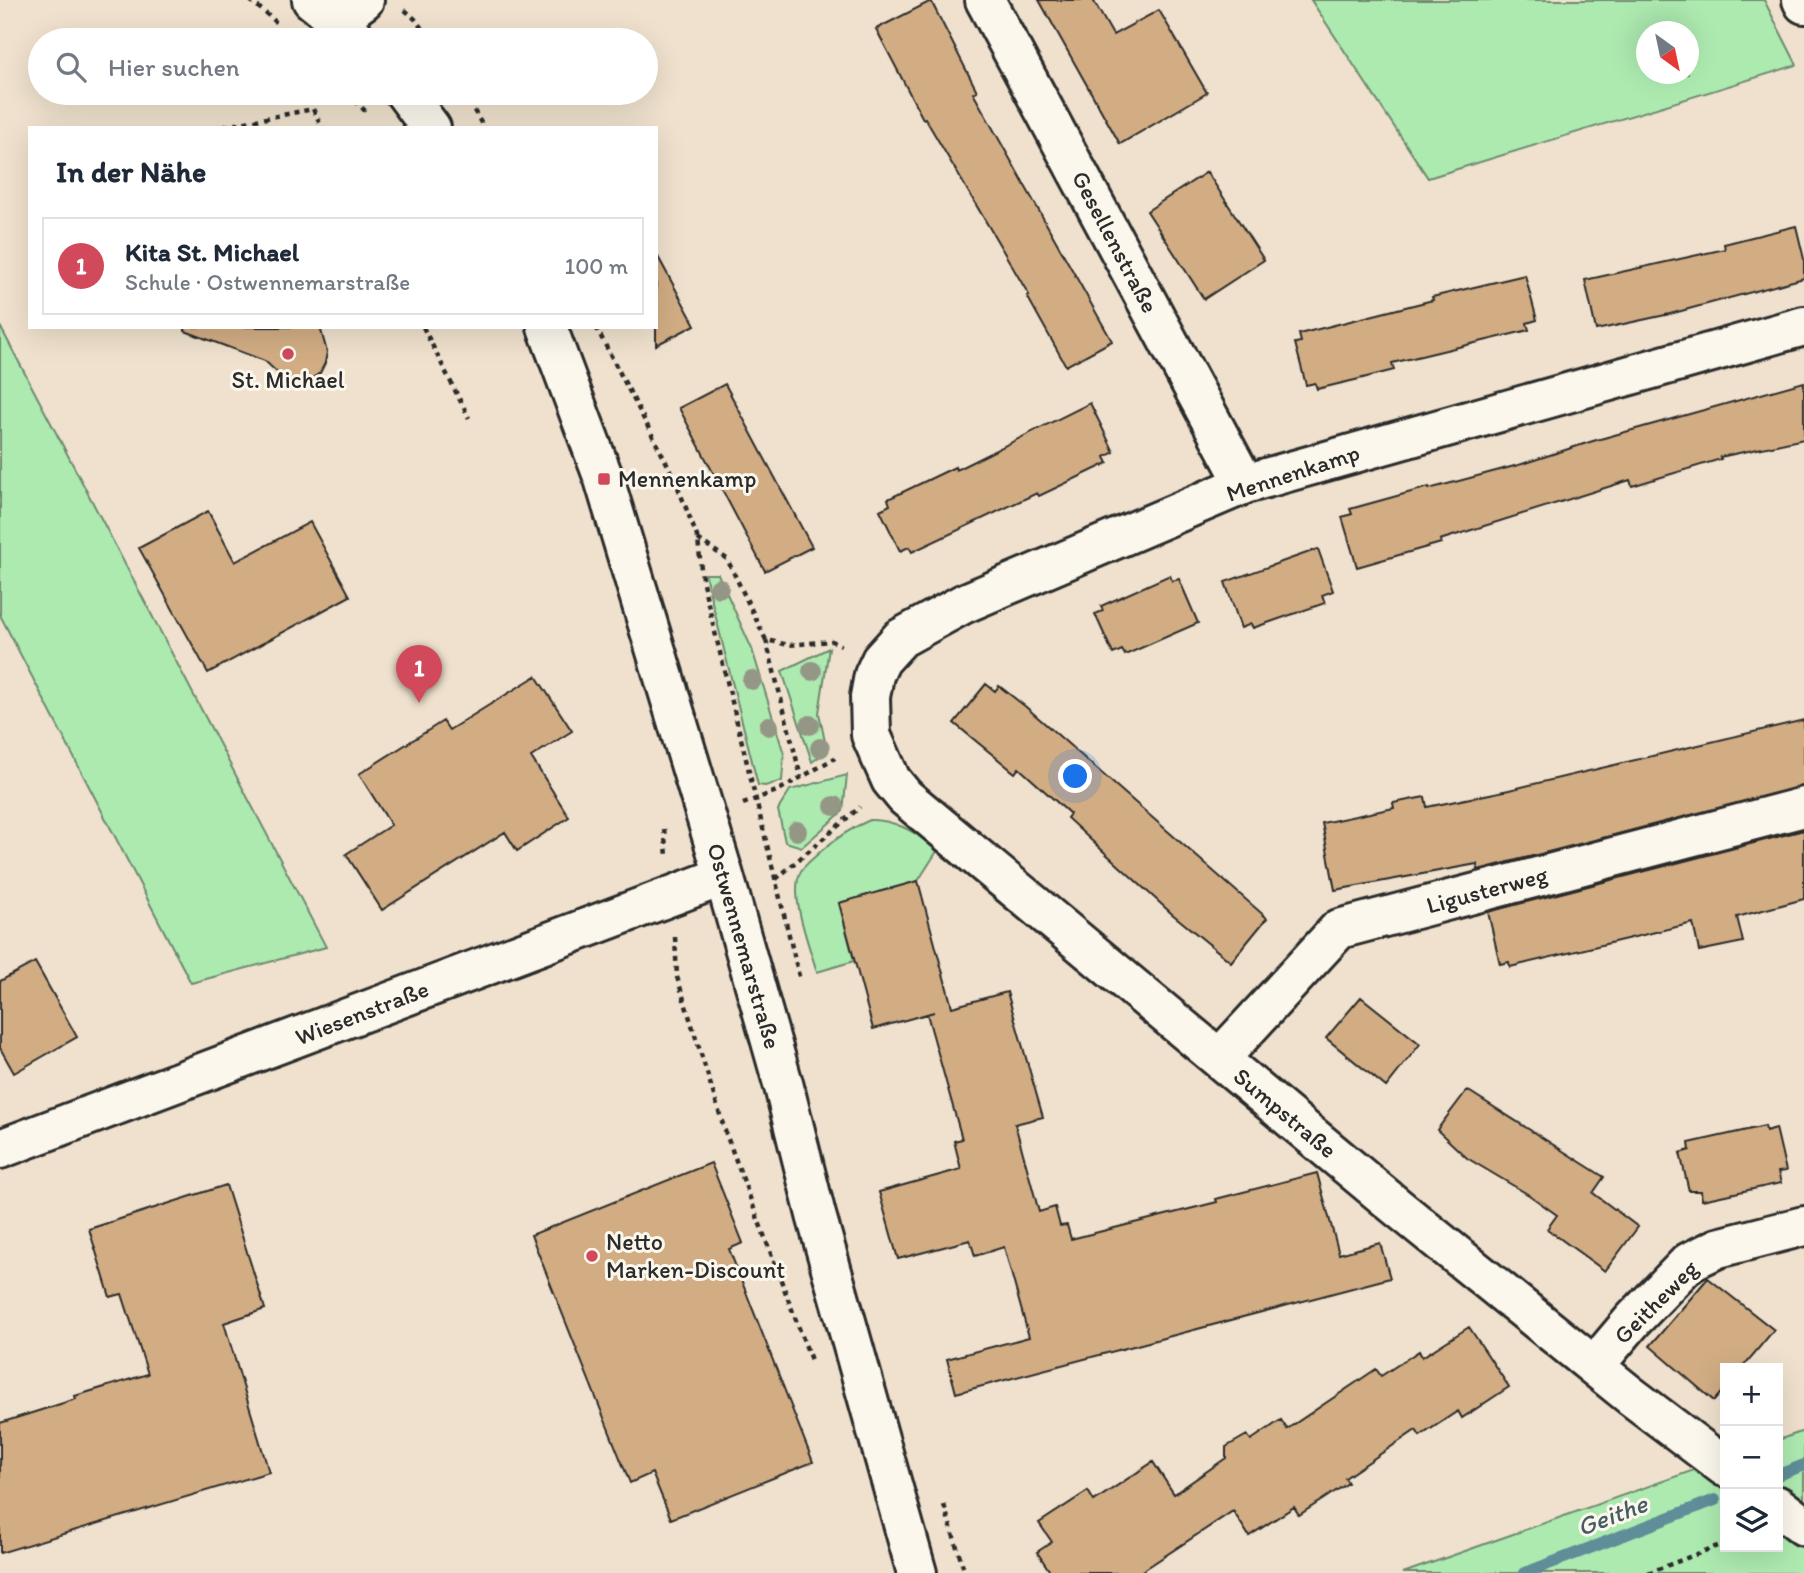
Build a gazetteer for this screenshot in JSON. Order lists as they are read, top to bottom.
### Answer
{
  "streets": {
    "street": [
      "Gesellenstraße",
      "Mennenkamp",
      "Ligusterweg",
      "Ostwennemarstraße",
      "Wiesenstraße",
      "Sumpstraße",
      "Geitheweg"
    ]
  },
  "crossings": [
    ["Gesellenstraße", "Mennenkamp"],
    ["Mennenkamp", "Sumpstraße"],
    ["Ligusterweg", "Sumpstraße"],
    ["Ostwennemarstraße", "Wiesenstraße"],
    ["Sumpstraße", "Geitheweg"]
  ],
  "water": ["Geithe"],
  "places": {
    "other": ["St. Michael", "Netto Marken-Discount"],
    "transit": ["Mennenkamp"]
  },
  "north": "bottom right",
  "page": {
    "search": "Hier suchen",
    "heading": "In der Nähe",
    "list": [
      {
        "mark": "1",
        "name": "Kita St. Michael",
        "note": "Schule · Ostwennemarstraße",
        "value": "100 m"
      }
    ],
    "pins": "1",
    "map_buttons": ["+", "−"]
  }
}
